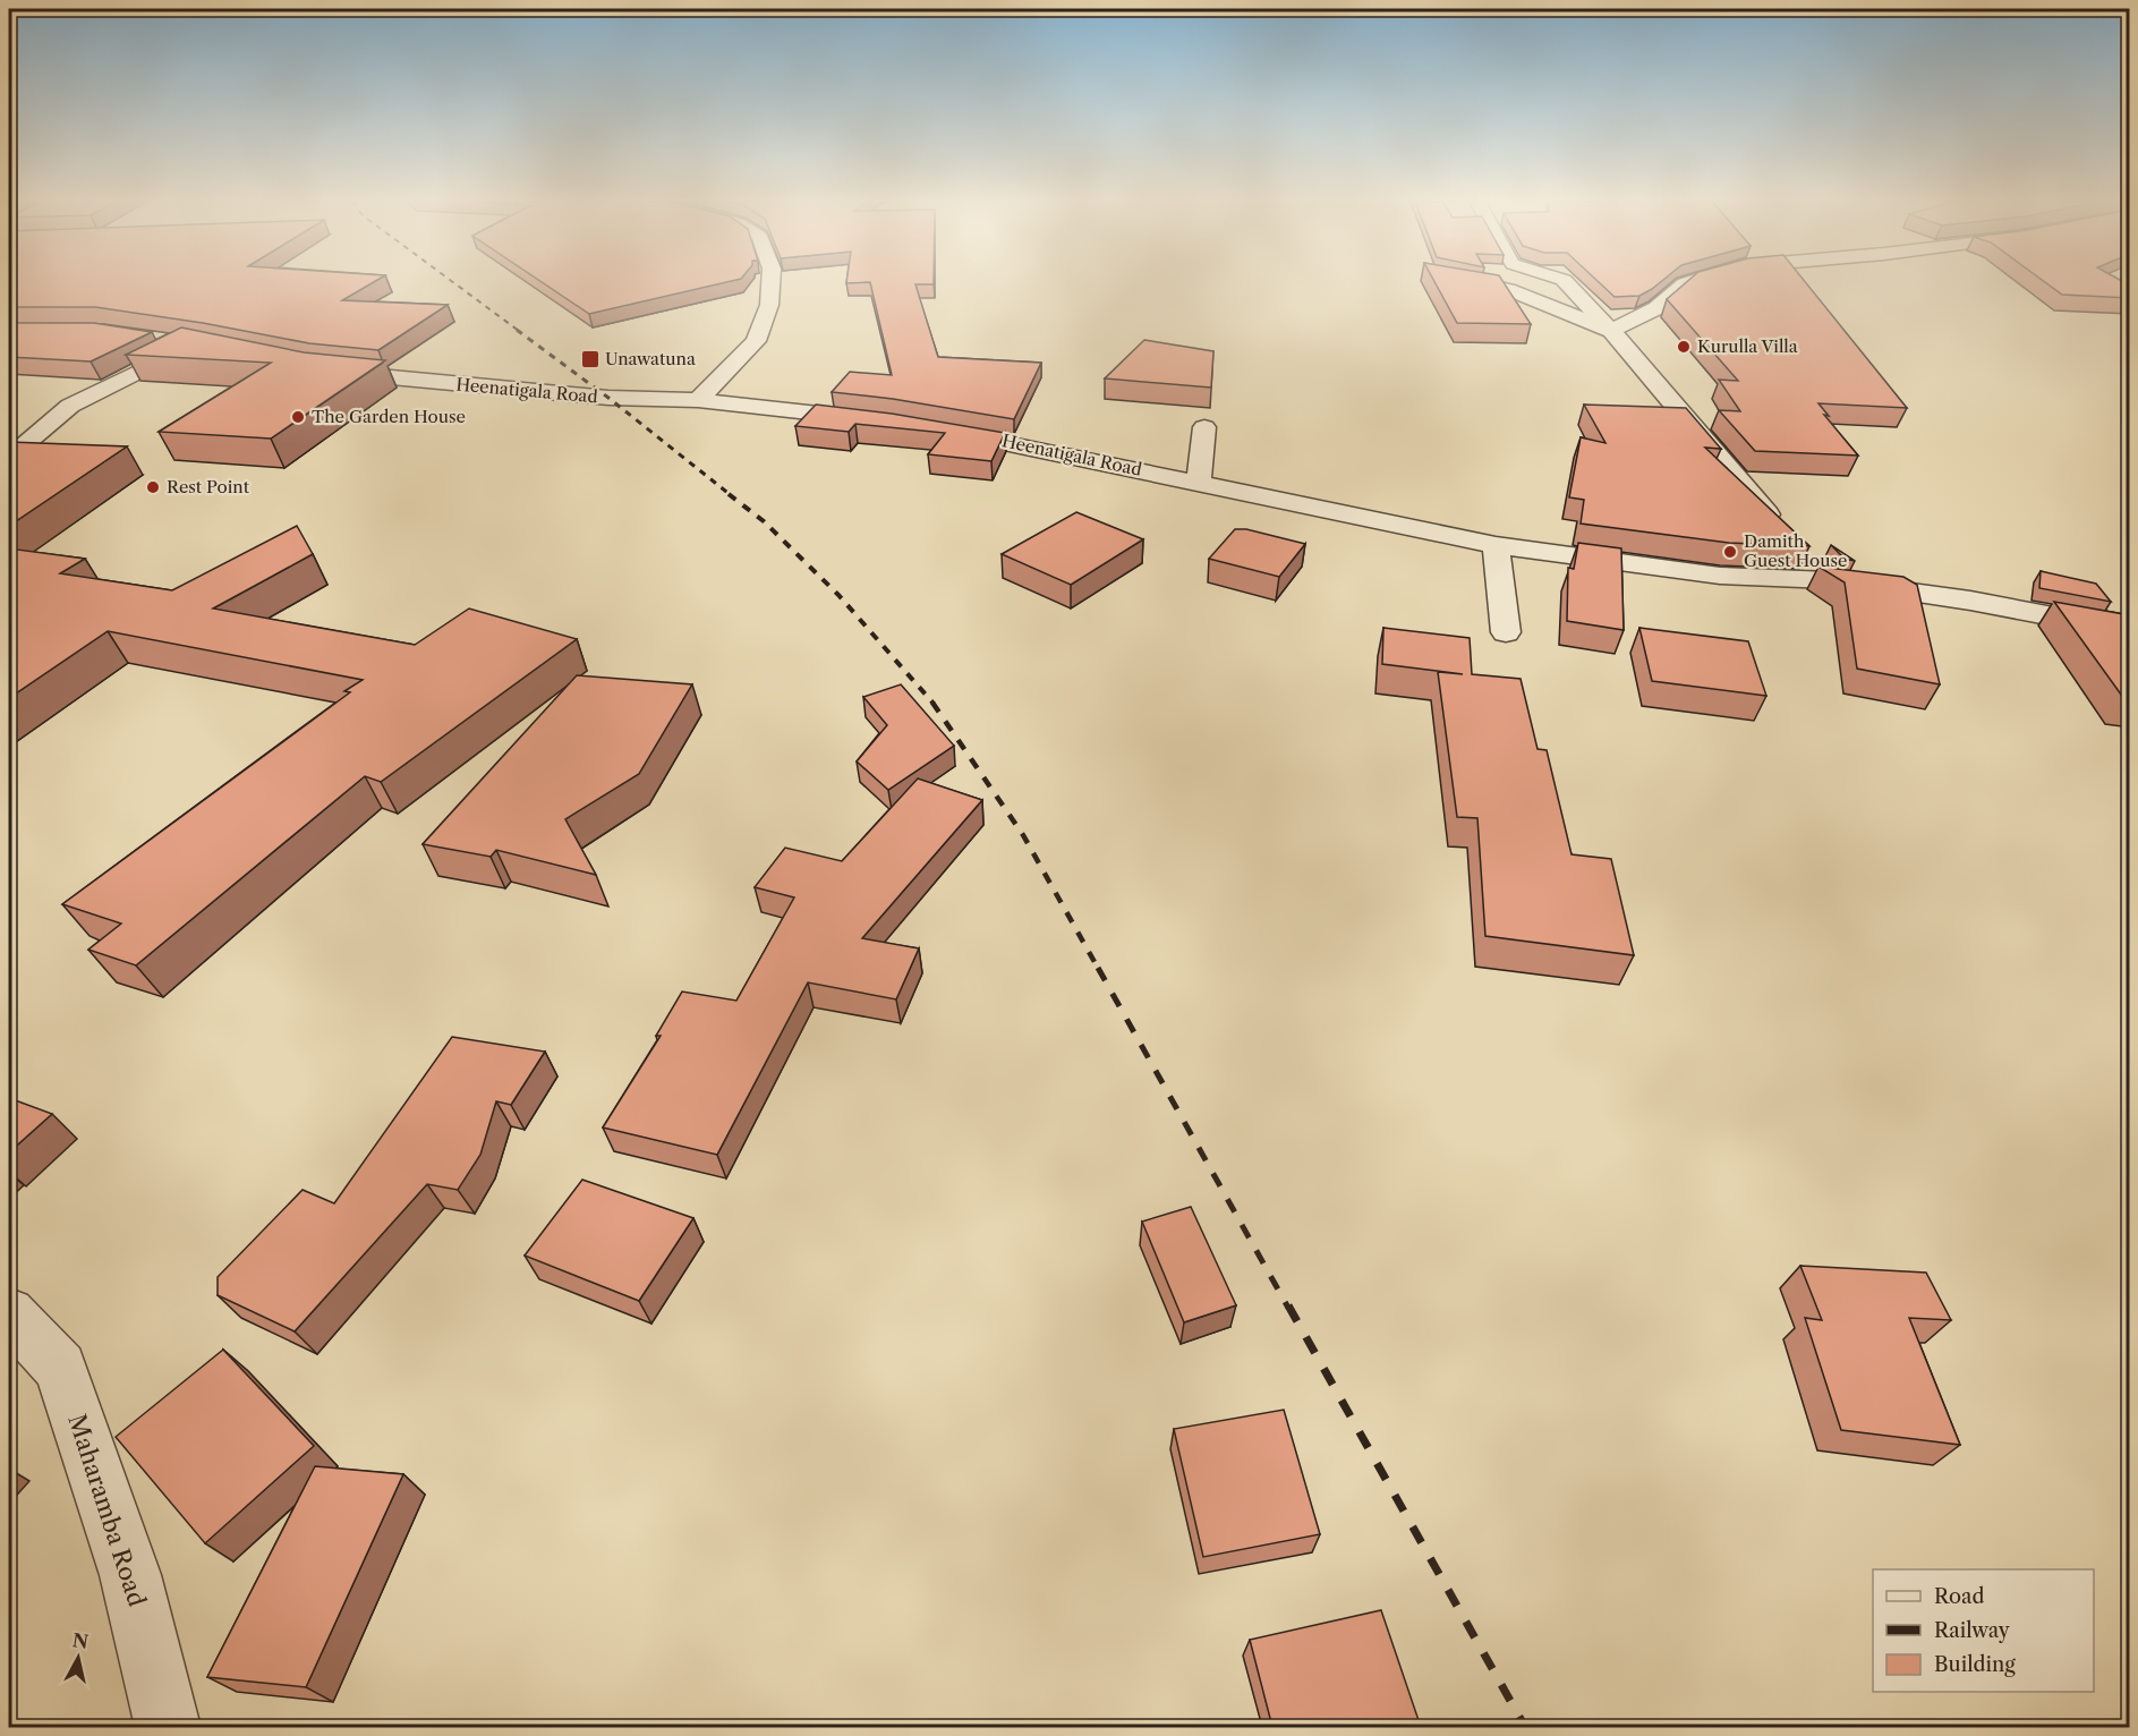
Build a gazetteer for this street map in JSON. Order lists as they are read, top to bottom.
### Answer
{
  "streets": {
    "street": ["Heenatigala Road", "Maharamba Road"]
  },
  "places": {
    "other": [
      "Kurulla Villa",
      "The Garden House",
      "Rest Point",
      "Damith Guest House"
    ],
    "transit": ["Unawatuna"]
  },
  "legend": ["Road", "Railway", "Building"],
  "north": "top"
}
